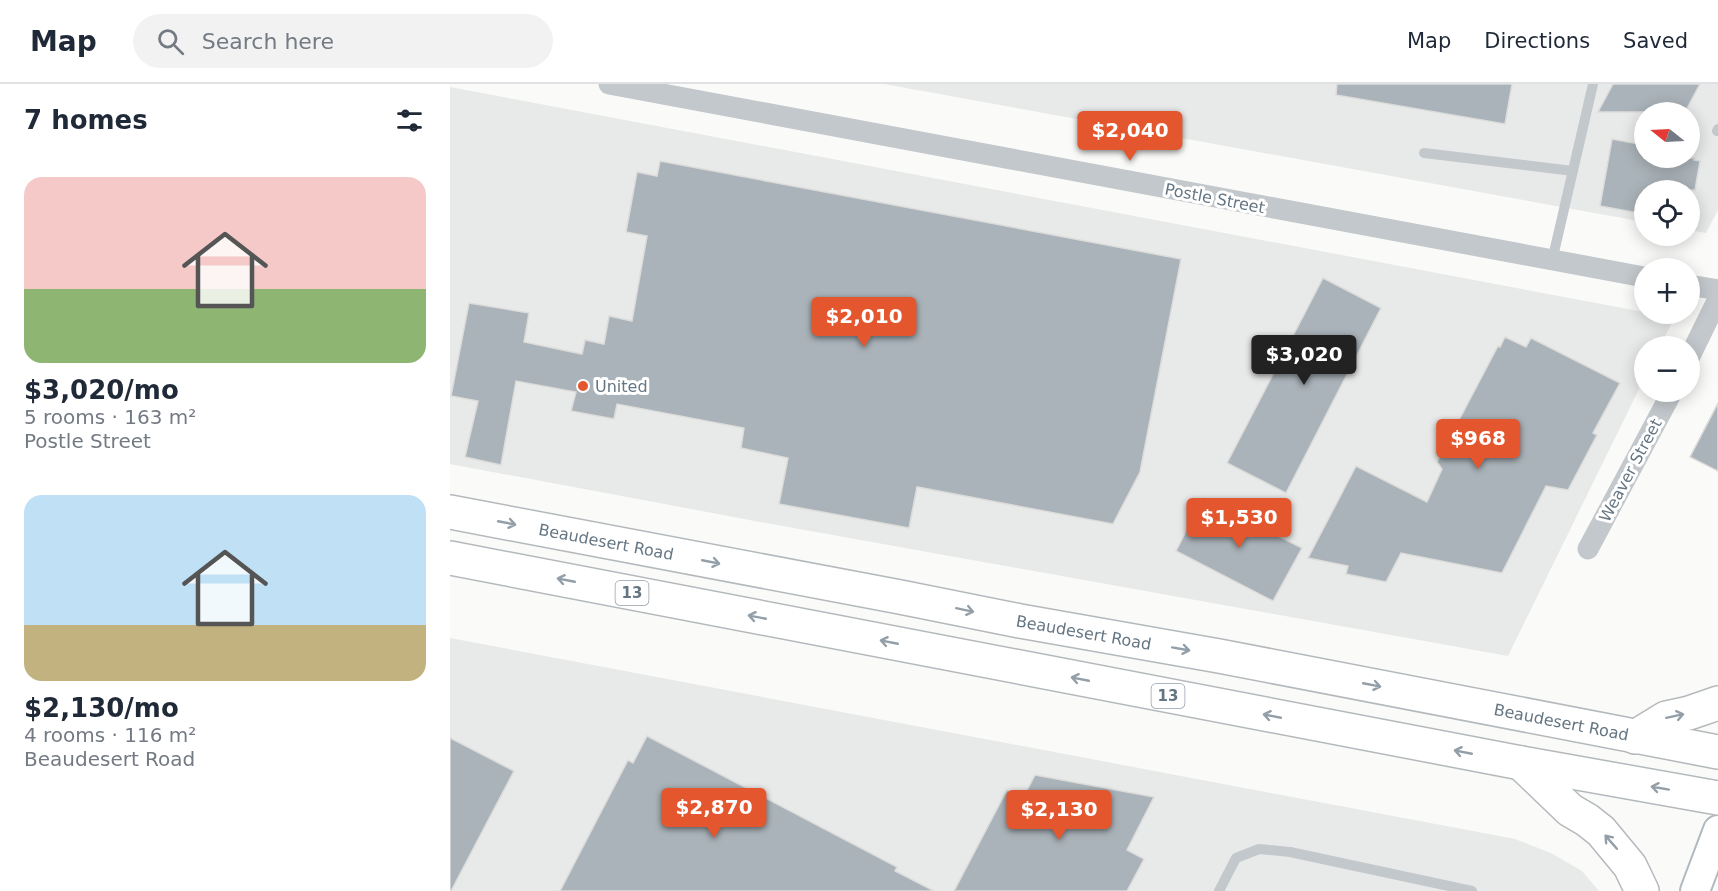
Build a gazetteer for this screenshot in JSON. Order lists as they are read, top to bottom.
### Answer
{
  "streets": {
    "highway": ["Beaudesert Road", "13"],
    "street": ["Postle Street", "Weaver Street"]
  },
  "places": ["United"],
  "north": "left",
  "page": {
    "header": "Map",
    "search": "Search here",
    "nav": ["Map", "Directions", "Saved"],
    "heading": "7 homes",
    "map_buttons": ["+", "−"],
    "price": [
      "$2,040",
      "$2,010",
      "$3,020",
      "$968",
      "$1,530",
      "$2,870",
      "$2,130"
    ],
    "list": [
      {
        "name": "$3,020/mo",
        "note": "5 rooms · 163 m² · Postle Street"
      },
      {
        "name": "$2,130/mo",
        "note": "4 rooms · 116 m² · Beaudesert Road"
      }
    ]
  }
}
